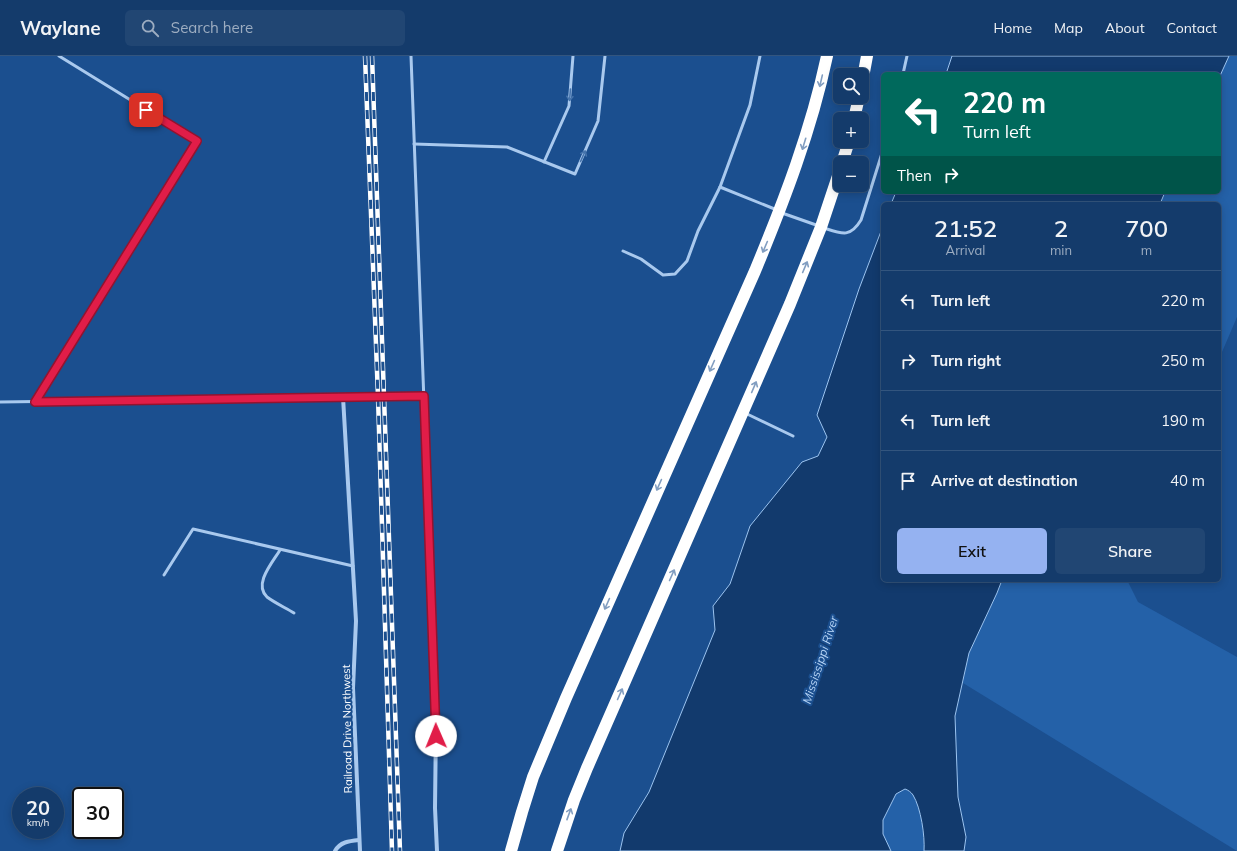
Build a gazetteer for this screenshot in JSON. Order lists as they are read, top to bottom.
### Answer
{
  "streets": {
    "street": ["Railroad Drive Northwest"]
  },
  "water": ["Mississippi River"],
  "page": {
    "header": "Waylane",
    "search": "Search here",
    "nav": [
      "Home",
      "Map",
      "About",
      "Contact"
    ],
    "map_buttons": ["+", "−"],
    "turn": ["220 m", "Turn left"],
    "then": "Then",
    "eta": [
      "21:52",
      "Arrival",
      "2",
      "min",
      "700",
      "m"
    ],
    "list": [
      {
        "name": "Turn left",
        "value": "220 m"
      },
      {
        "name": "Turn right",
        "value": "250 m"
      },
      {
        "name": "Turn left",
        "value": "190 m"
      },
      {
        "name": "Arrive at destination",
        "value": "40 m"
      }
    ],
    "buttons": ["Exit", "Share"],
    "speed": "20 km/h",
    "limit": "30"
  }
}
